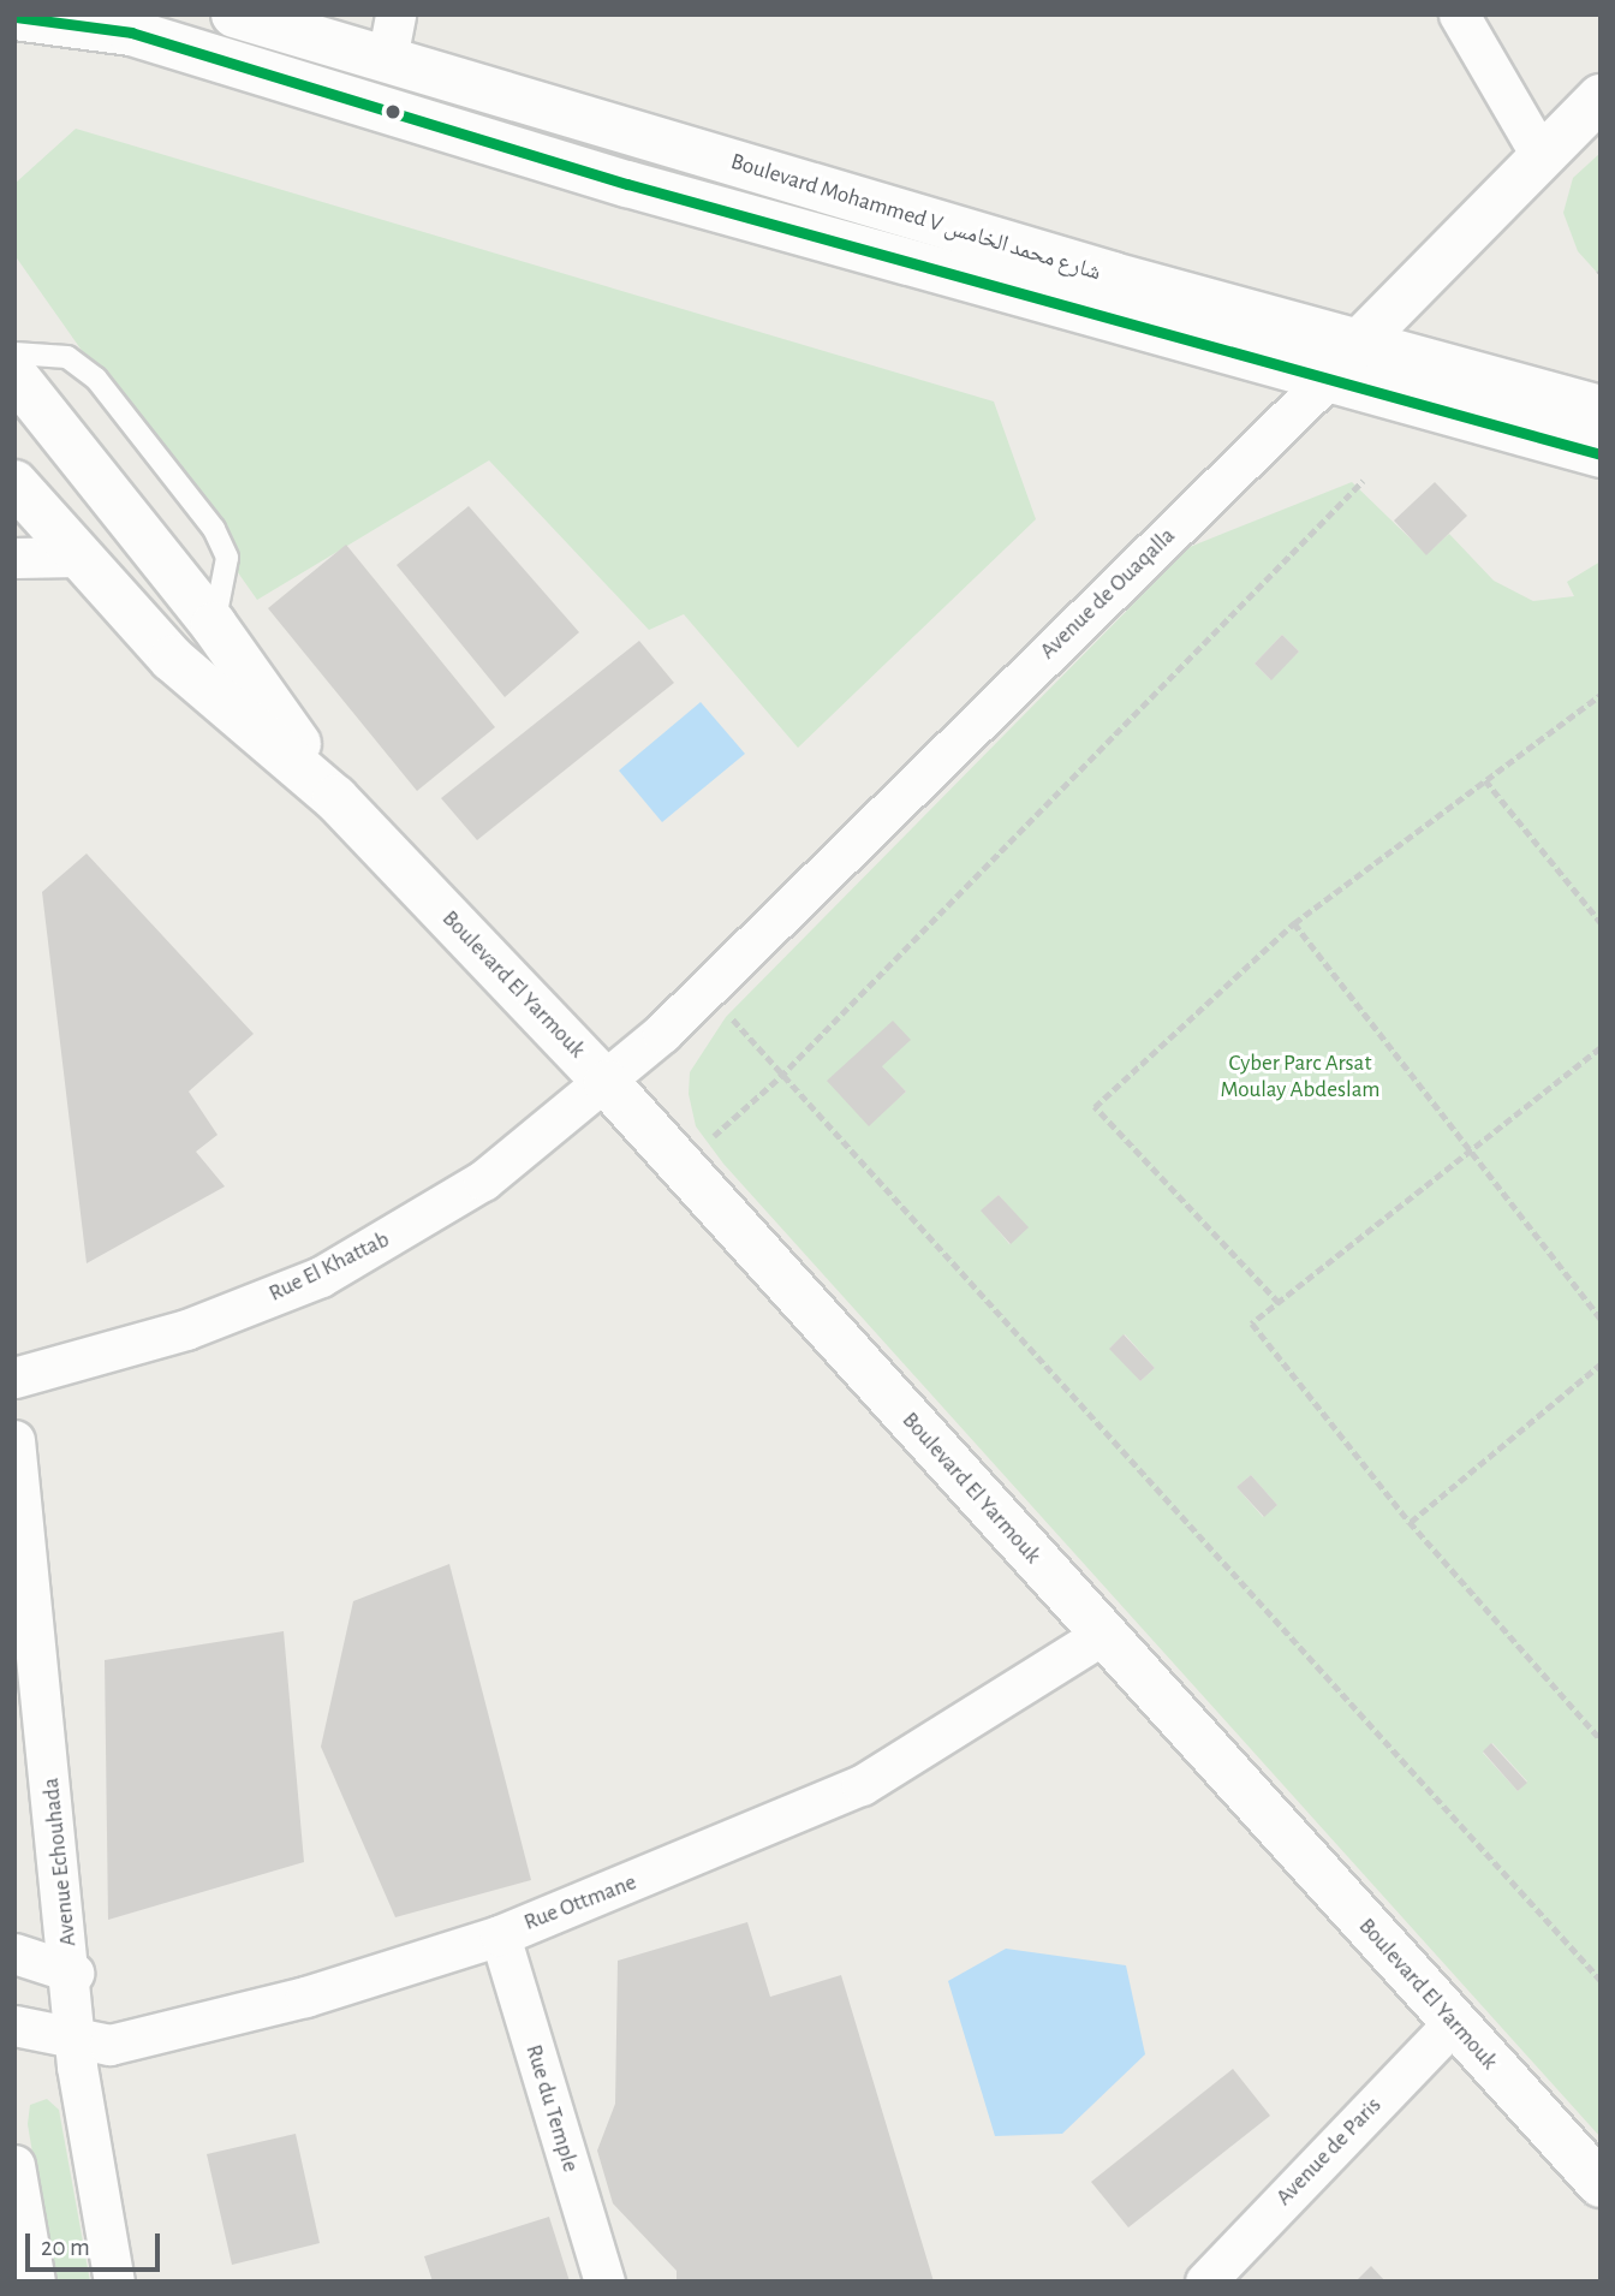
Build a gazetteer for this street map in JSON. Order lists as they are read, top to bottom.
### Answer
{
  "streets": {
    "main road": ["Boulevard Mohammed V شارع محمد الخامس", "Avenue de Ouaqalla", "Boulevard El Yarmouk"],
    "street": [
      "Rue El Khattab",
      "Avenue Echouhada",
      "Rue Ottmane",
      "Rue du Temple",
      "Avenue de Paris"
    ]
  },
  "crossings": [
    ["Boulevard Mohammed V شارع محمد الخامس", "Avenue de Ouaqalla"],
    ["Avenue de Ouaqalla", "Boulevard El Yarmouk"],
    ["Avenue de Ouaqalla", "Rue El Khattab"],
    ["Boulevard El Yarmouk", "Rue El Khattab"],
    ["Boulevard El Yarmouk", "Rue Ottmane"],
    ["Boulevard El Yarmouk", "Avenue de Paris"],
    ["Avenue Echouhada", "Rue Ottmane"],
    ["Rue Ottmane", "Rue du Temple"]
  ],
  "parks": ["Cyber Parc Arsat Moulay Abdeslam"],
  "scale_bar": "20 m"
}
